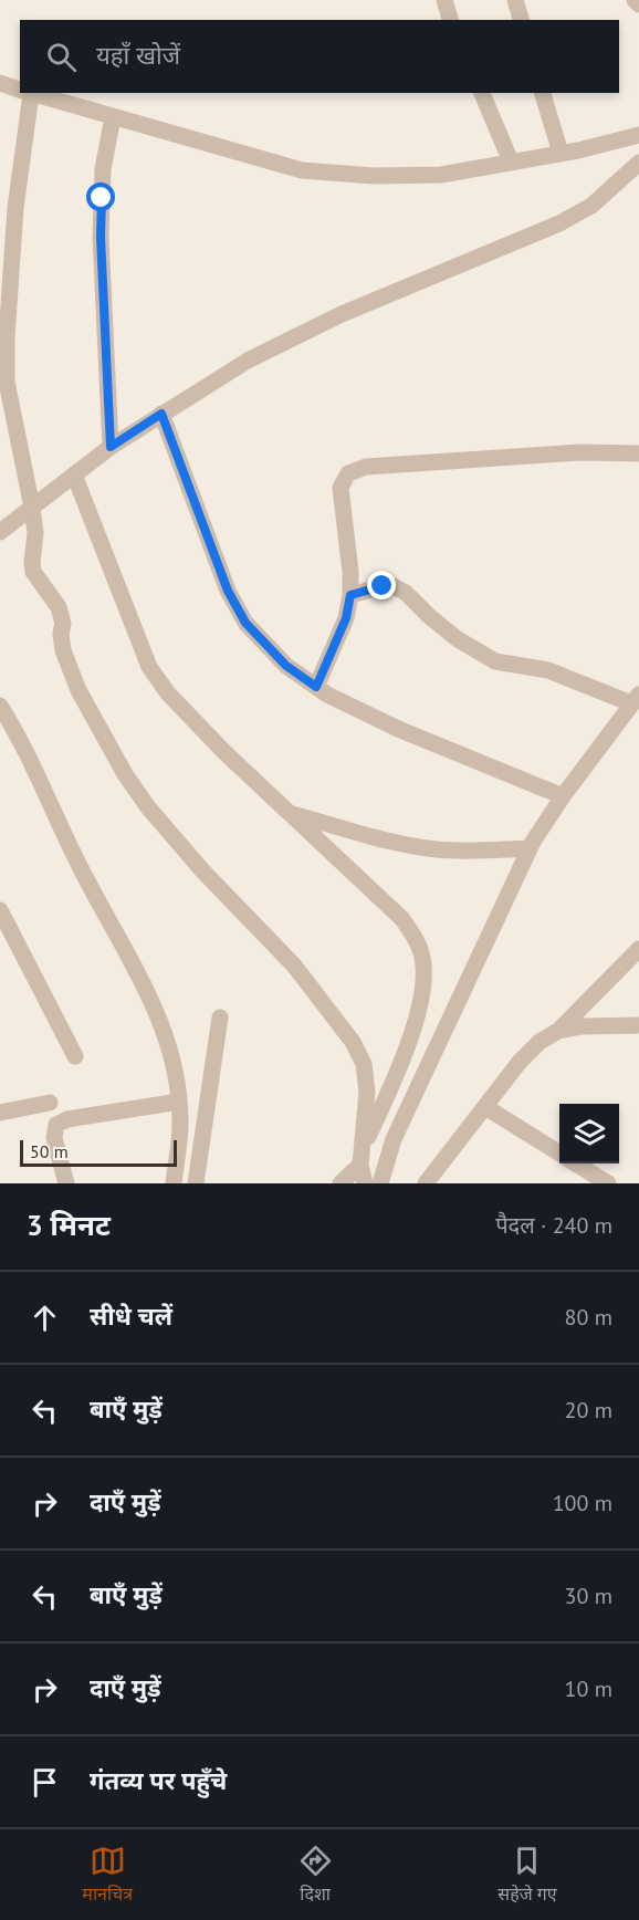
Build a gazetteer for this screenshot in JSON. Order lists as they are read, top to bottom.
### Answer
{
  "scale_bar": "50 m",
  "page": {
    "search": "यहाँ खोजें",
    "scale": "50 m",
    "heading": ["3 मिनट", "पैदल · 240 m"],
    "list": [
      ["सीधे चलें", "80 m"],
      ["बाएँ मुड़ें", "20 m"],
      ["दाएँ मुड़ें", "100 m"],
      ["बाएँ मुड़ें", "30 m"],
      ["दाएँ मुड़ें", "10 m"],
      "गंतव्य पर पहुँचे"
    ],
    "nav": ["मानचित्र", "दिशा", "सहेजे गए"]
  }
}
